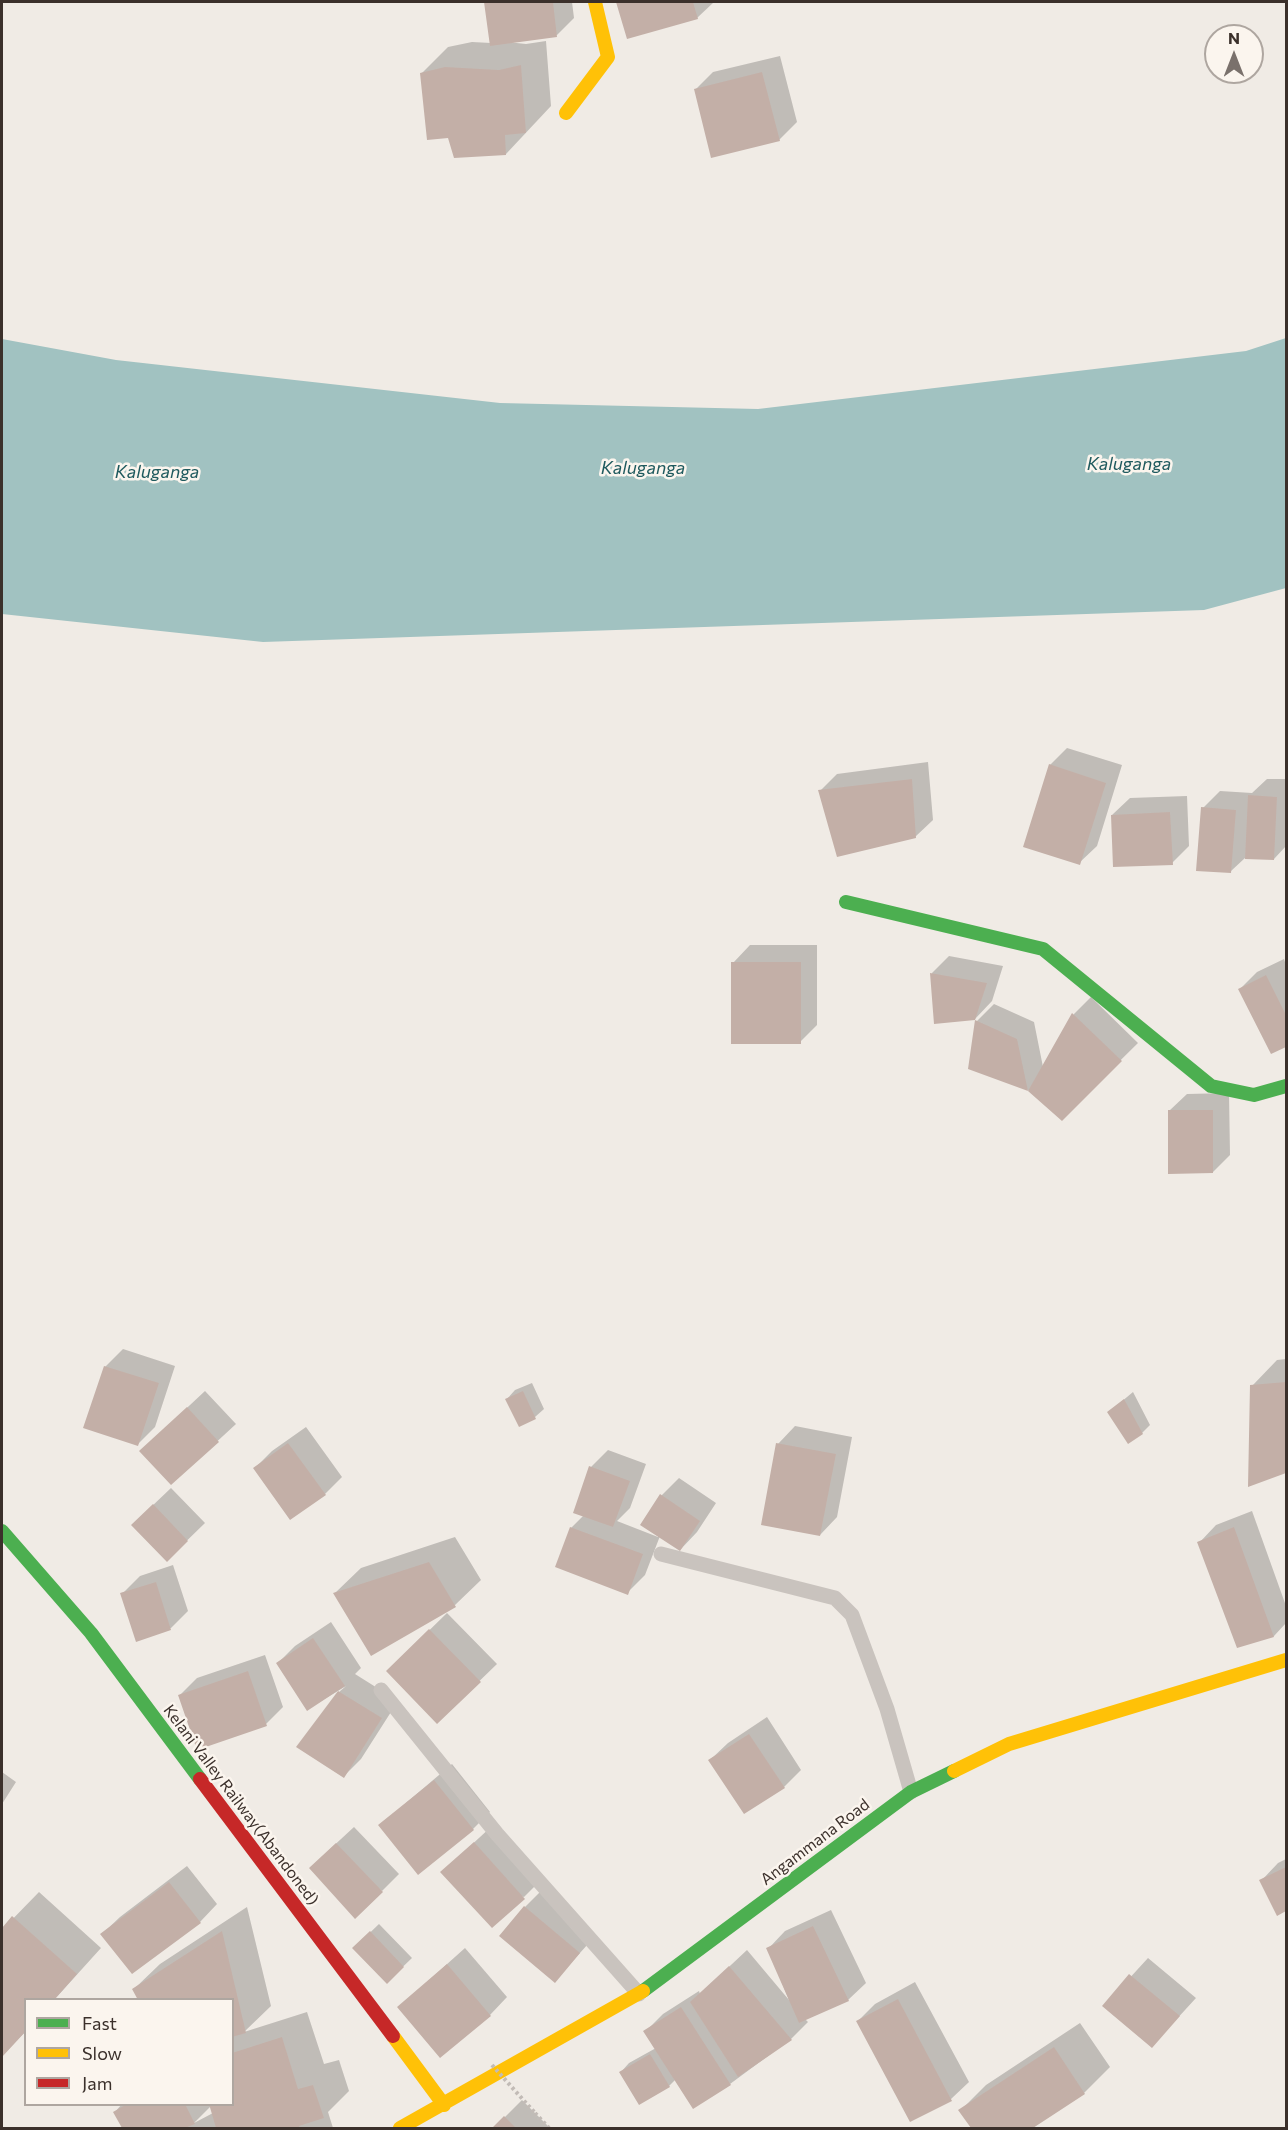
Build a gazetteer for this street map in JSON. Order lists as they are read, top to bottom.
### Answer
{
  "streets": {
    "street": ["Kelani Valley Railway(Abandoned)", "Angammana Road"]
  },
  "crossings": [
    ["Kelani Valley Railway(Abandoned)", "Angammana Road"]
  ],
  "water": ["Kaluganga"],
  "legend": ["Fast", "Slow", "Jam"],
  "north": "top"
}
